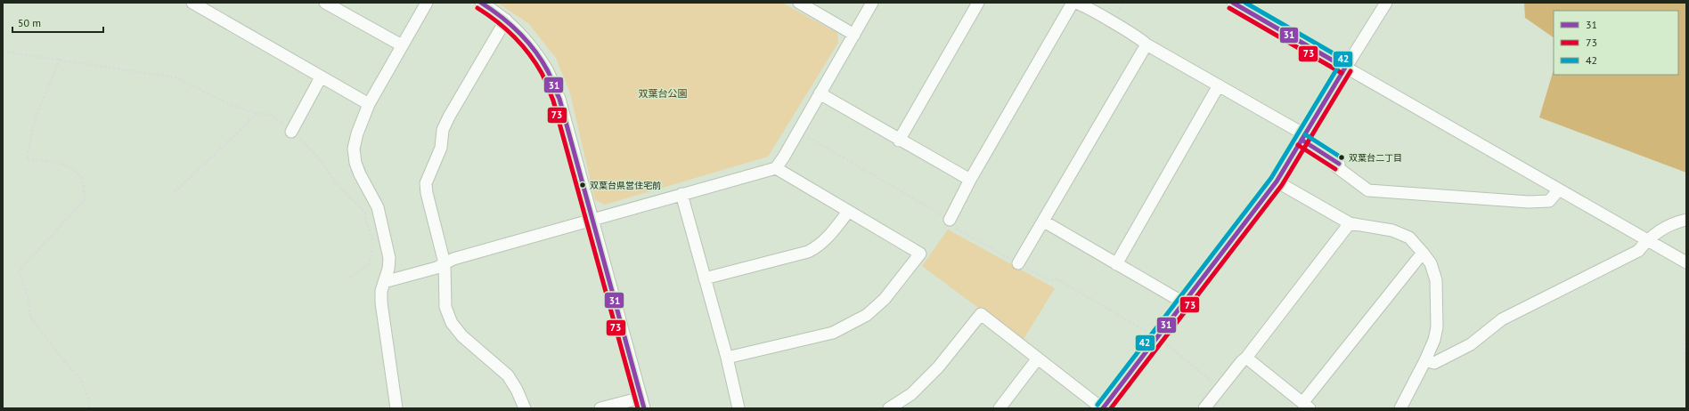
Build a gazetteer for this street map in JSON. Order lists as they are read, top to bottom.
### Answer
{
  "parks": ["双葉台公園"],
  "places": ["双葉台二丁目", "双葉台県営住宅前"],
  "lines": ["transit line 31", "transit line 42", "transit line 73"],
  "legend": ["31", "73", "42"],
  "scale_bar": "50 m"
}
